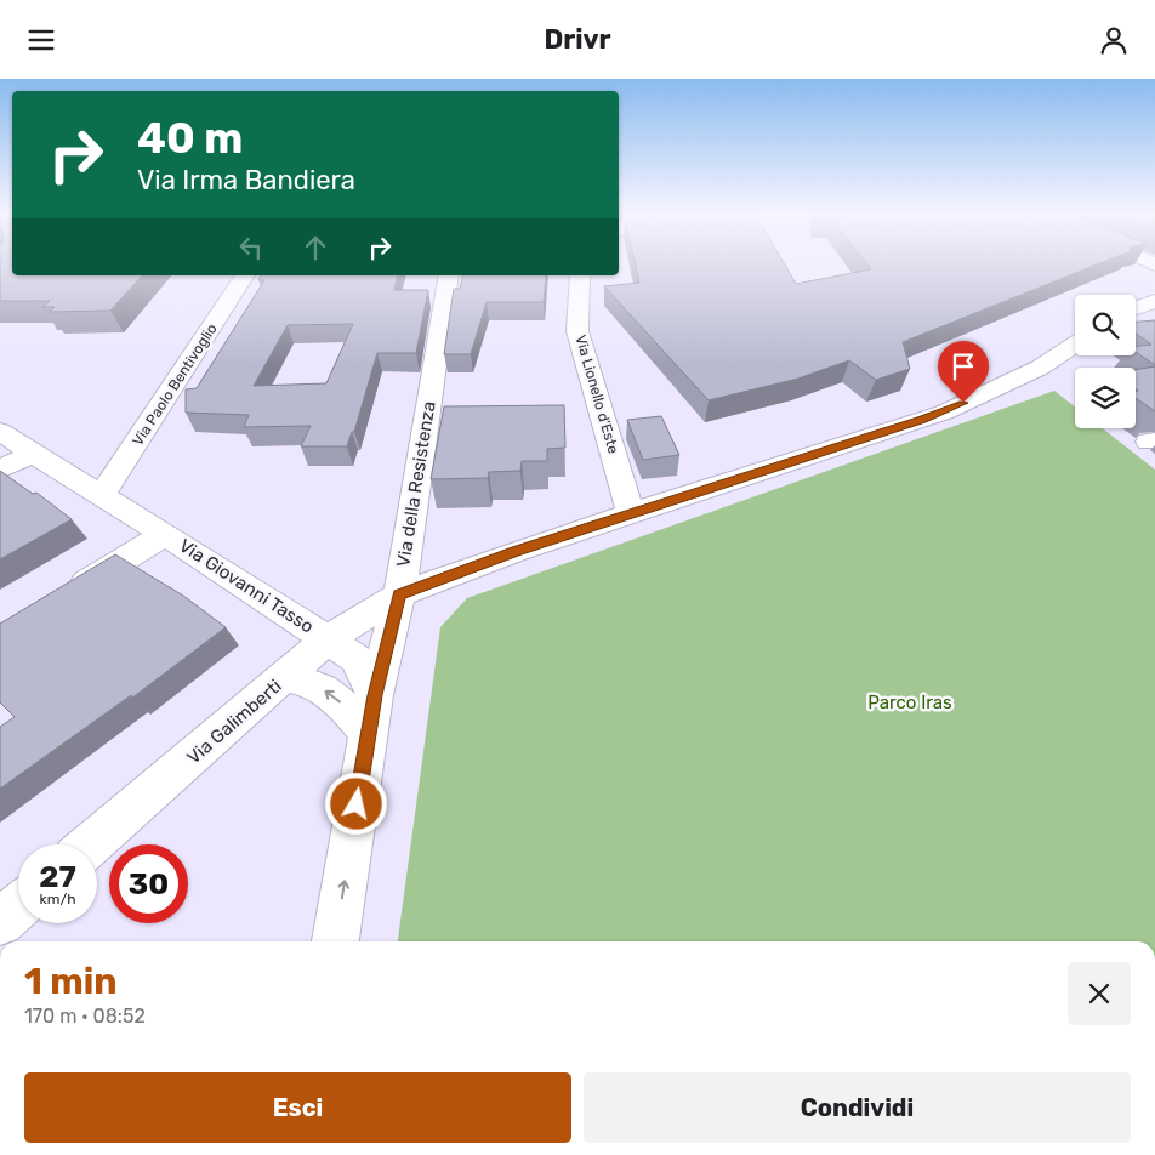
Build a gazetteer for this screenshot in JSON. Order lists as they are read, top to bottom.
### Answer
{
  "streets": {
    "street": [
      "Via Paolo Bentivoglio",
      "Via Lionello d'Este",
      "Via della Resistenza",
      "Via Giovanni Tasso",
      "Via Galimberti"
    ]
  },
  "crossings": [
    ["Via Paolo Bentivoglio", "Via Giovanni Tasso"],
    ["Via Lionello d'Este", "Via Galimberti"],
    ["Via della Resistenza", "Via Galimberti"],
    ["Via Giovanni Tasso", "Via Galimberti"]
  ],
  "parks": ["Parco Iras"],
  "page": {
    "header": "Drivr",
    "turn": ["40 m", "Via Irma Bandiera"],
    "speed": "27 km/h",
    "limit": "30",
    "heading": ["1 min", "170 m · 08:52"],
    "buttons": ["Esci", "Condividi"]
  }
}
